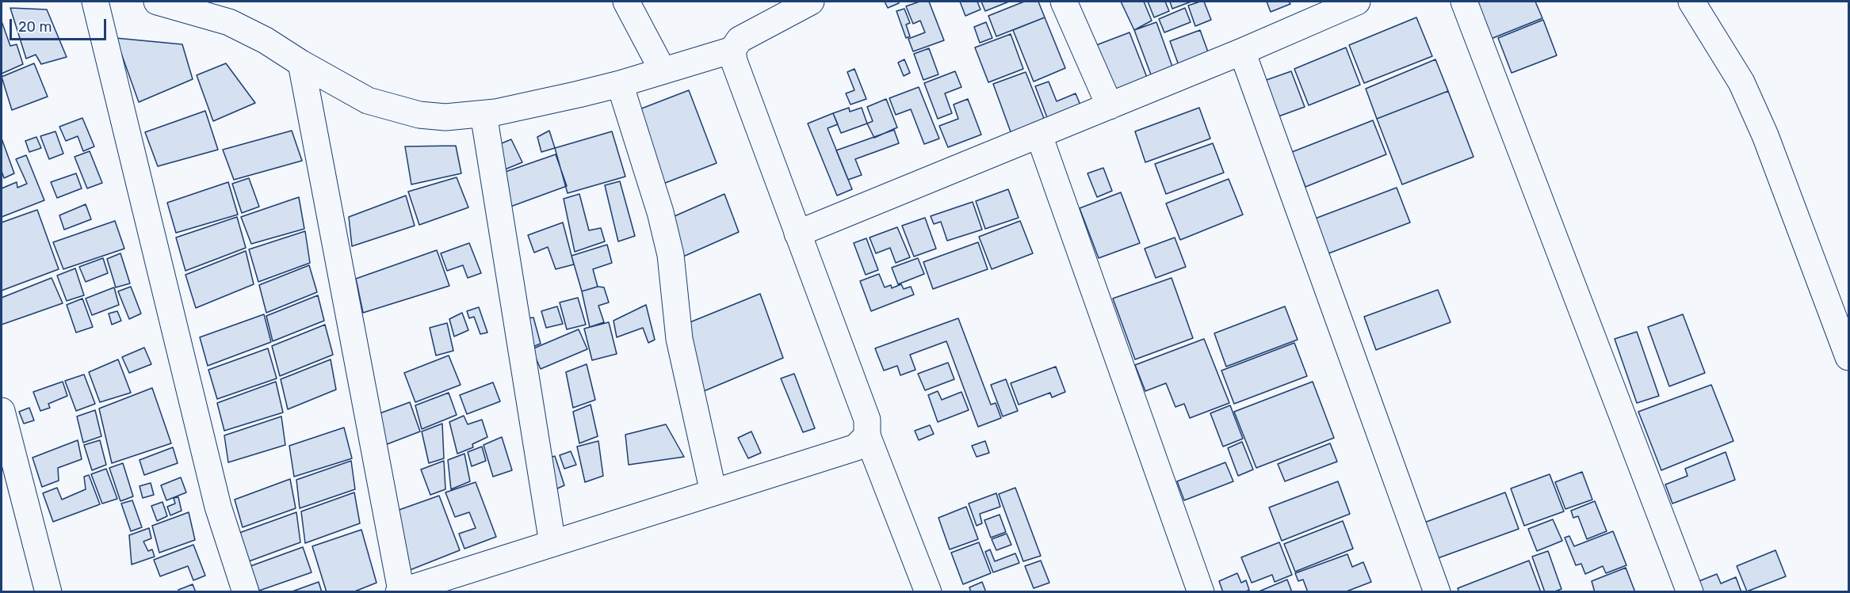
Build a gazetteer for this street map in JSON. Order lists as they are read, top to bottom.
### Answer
{
  "scale_bar": "20 m"
}
